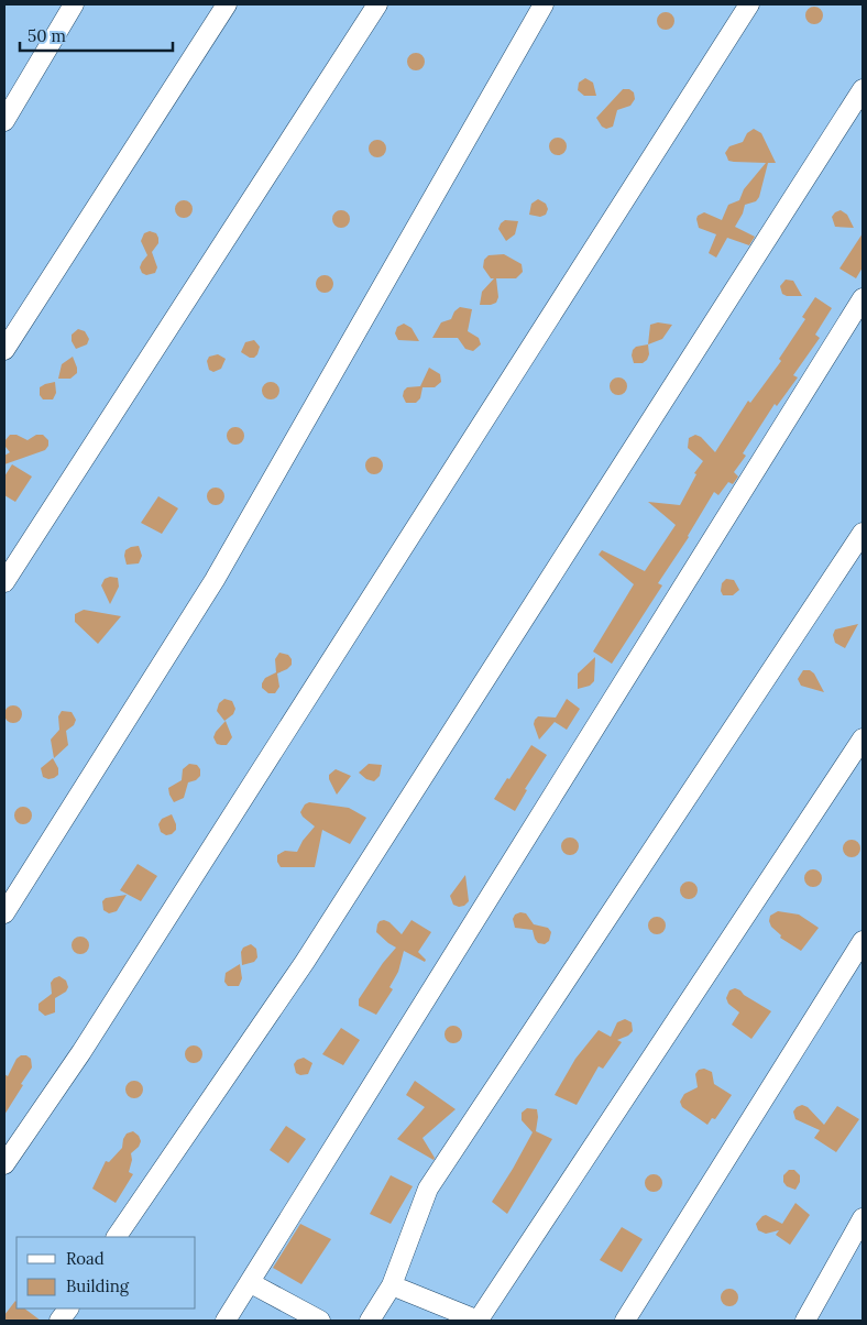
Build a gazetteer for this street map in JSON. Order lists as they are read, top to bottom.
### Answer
{
  "legend": ["Road", "Building"],
  "scale_bar": "50 m"
}
